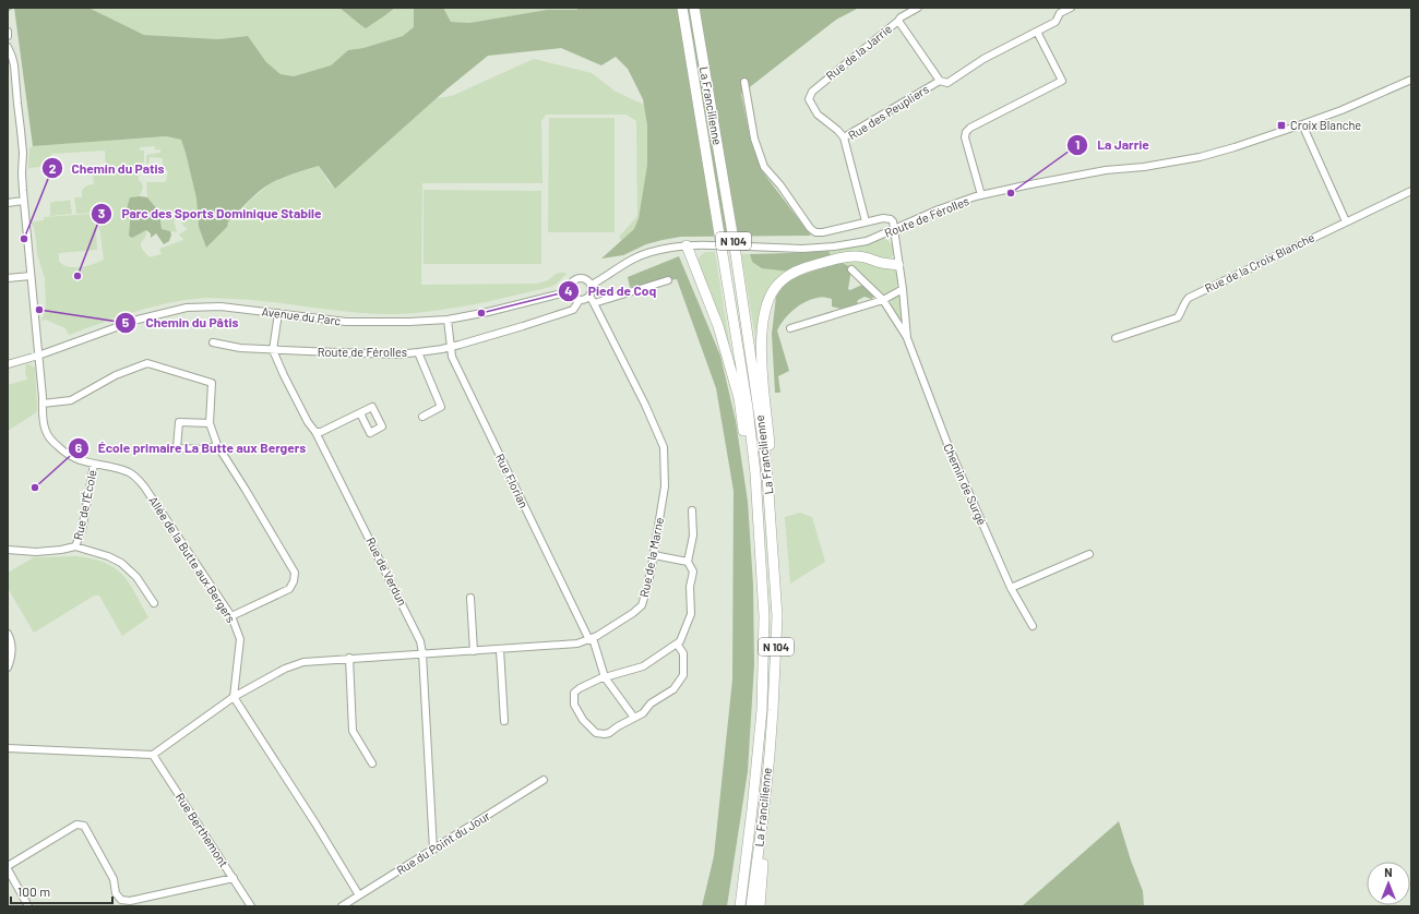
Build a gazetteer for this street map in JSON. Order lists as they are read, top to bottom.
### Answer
{
  "streets": {
    "highway": ["La Francilienne", "N 104"],
    "street": [
      "Rue de la Jarrie",
      "Rue des Peupliers",
      "Route de Férolles",
      "Rue de la Croix Blanche",
      "Avenue du Parc",
      "Rue Florian",
      "Chemin de Surgé",
      "Rue de l'École",
      "Rue de la Marne",
      "Allée de la Butte aux Bergers",
      "Rue de Verdun",
      "Rue Berthemont",
      "Rue du Point du Jour"
    ]
  },
  "crossings": [
    ["Rue de la Jarrie", "Rue des Peupliers"],
    ["Route de Férolles", "Avenue du Parc"],
    ["Route de Férolles", "Rue Florian"],
    ["Route de Férolles", "Chemin de Surgé"],
    ["Route de Férolles", "Rue de la Marne"],
    ["Route de Férolles", "Rue de Verdun"],
    ["Avenue du Parc", "Rue Florian"],
    ["Avenue du Parc", "Rue de la Marne"],
    ["Avenue du Parc", "Allée de la Butte aux Bergers"],
    ["Rue Florian", "Rue de la Marne"],
    ["Rue de l'École", "Allée de la Butte aux Bergers"],
    ["Rue de la Marne", "Allée de la Butte aux Bergers"],
    ["Rue de la Marne", "Rue de Verdun"],
    ["Rue de la Marne", "Rue Berthemont"],
    ["Rue de Verdun", "Rue du Point du Jour"]
  ],
  "places": {
    "transit": ["Croix Blanche"],
    "other": [
      "La Jarrie",
      "Chemin du Patis",
      "Parc des Sports Dominique Stabile",
      "Chemin du Pâtis",
      "Pied de Coq",
      "École primaire La Butte aux Bergers"
    ]
  },
  "scale_bar": "100 m",
  "north": "top"
}
